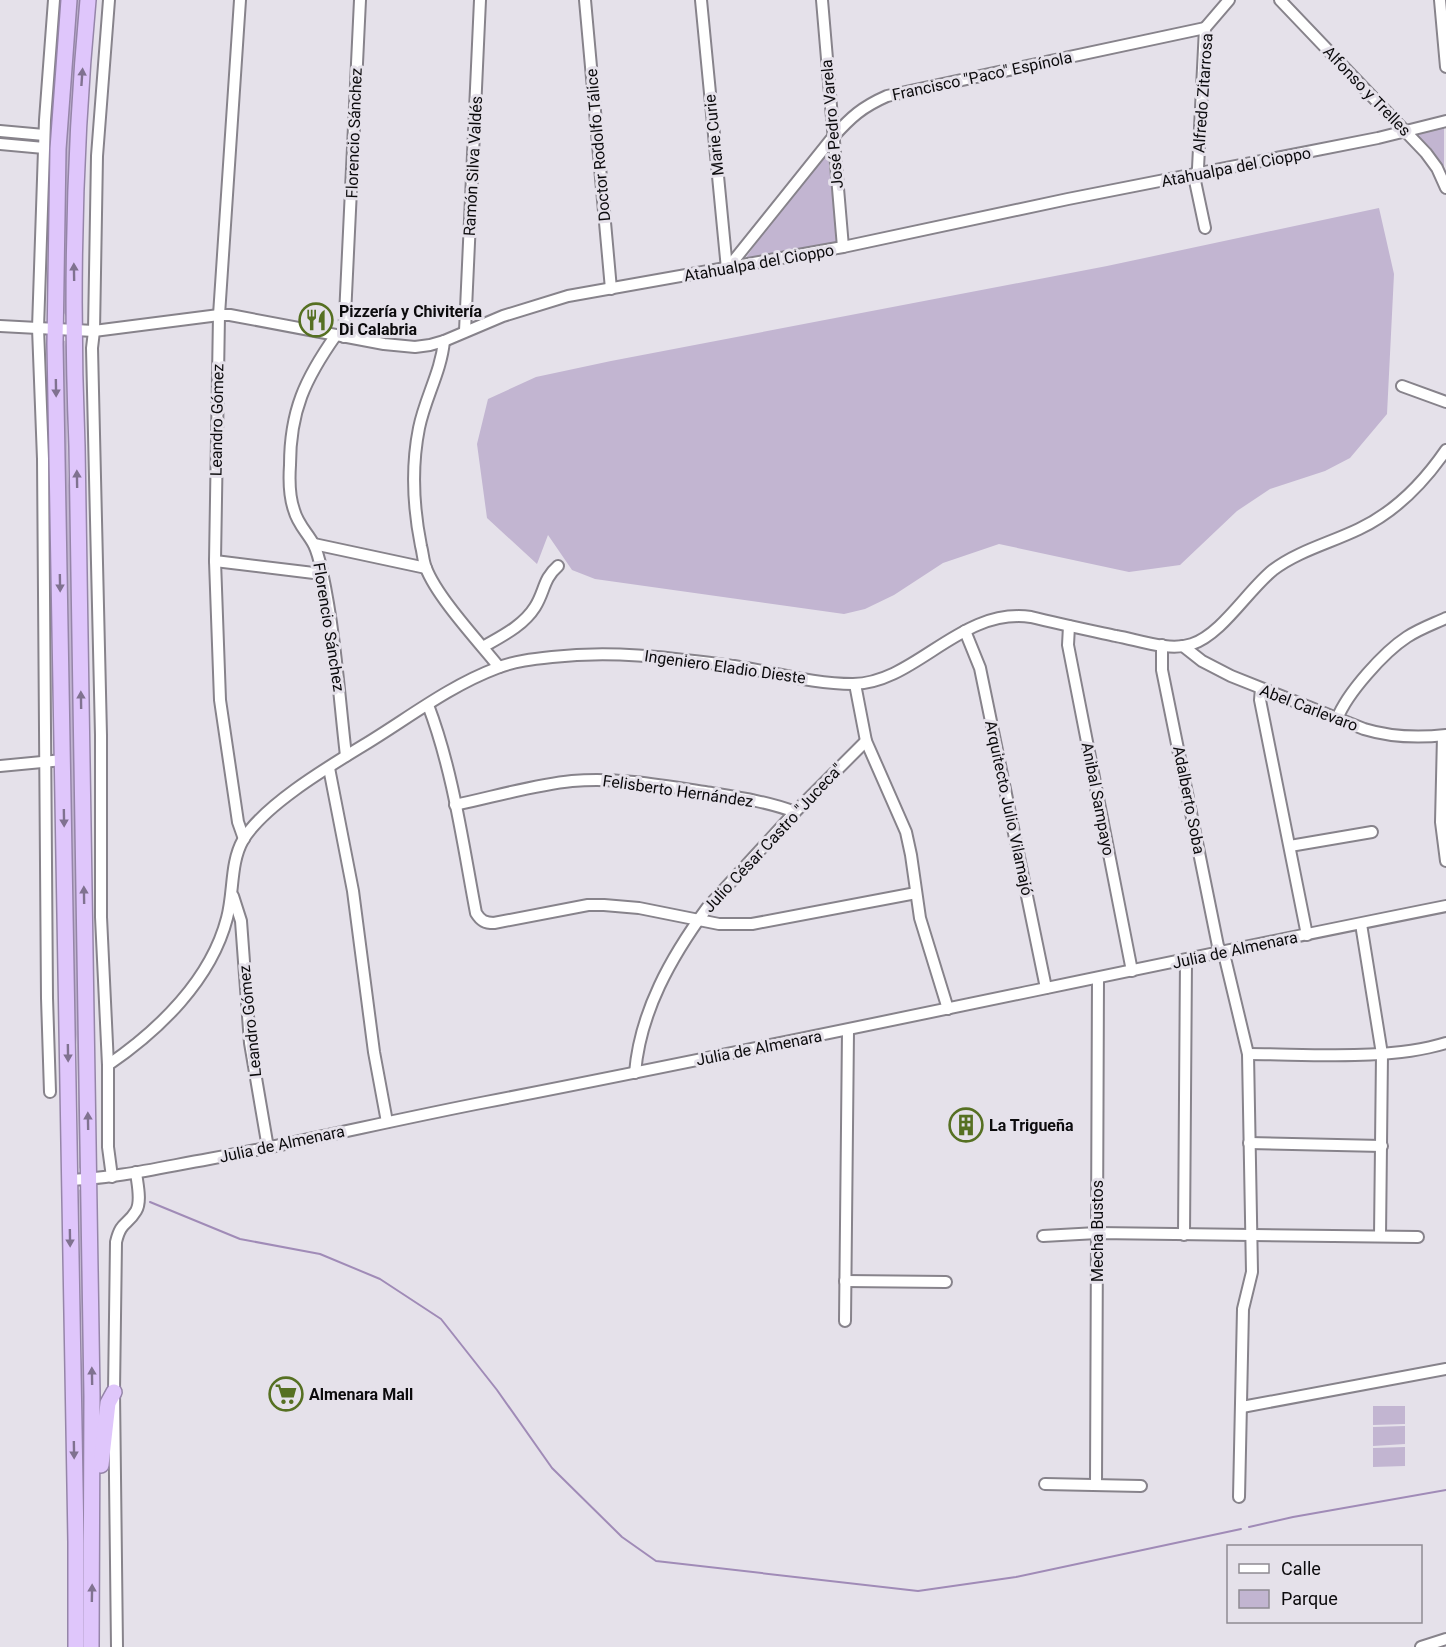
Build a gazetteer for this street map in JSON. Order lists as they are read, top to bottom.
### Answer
{
  "streets": {
    "street": [
      "Francisco \"Paco\" Espínola",
      "Alfonso y Trelles",
      "Alfredo Zitarrosa",
      "José Pedro Varela",
      "Florencio Sánchez",
      "Marie Curie",
      "Doctor Rodolfo Tálice",
      "Ramón Silva Valdés",
      "Atahualpa del Cioppo",
      "Leandro Gómez",
      "Ingeniero Eladio Dieste",
      "Abel Carlevaro",
      "Felisberto Hernández",
      "Anibal Sampayo",
      "Adalberto Soba",
      "Arquitecto Julio Vilamajó",
      "Julio César Castro \"Juceca\"",
      "Julia de Almenara",
      "Mecha Bustos"
    ]
  },
  "crossings": [
    ["Francisco \"Paco\" Espínola", "Alfredo Zitarrosa"],
    ["Francisco \"Paco\" Espínola", "José Pedro Varela"],
    ["Francisco \"Paco\" Espínola", "Marie Curie"],
    ["Francisco \"Paco\" Espínola", "Atahualpa del Cioppo"],
    ["Alfonso y Trelles", "Atahualpa del Cioppo"],
    ["Alfredo Zitarrosa", "Atahualpa del Cioppo"],
    ["José Pedro Varela", "Atahualpa del Cioppo"],
    ["Florencio Sánchez", "Atahualpa del Cioppo"],
    ["Florencio Sánchez", "Ingeniero Eladio Dieste"],
    ["Marie Curie", "Atahualpa del Cioppo"],
    ["Doctor Rodolfo Tálice", "Atahualpa del Cioppo"],
    ["Ramón Silva Valdés", "Atahualpa del Cioppo"],
    ["Atahualpa del Cioppo", "Leandro Gómez"],
    ["Leandro Gómez", "Ingeniero Eladio Dieste"],
    ["Leandro Gómez", "Julia de Almenara"],
    ["Ingeniero Eladio Dieste", "Abel Carlevaro"],
    ["Ingeniero Eladio Dieste", "Anibal Sampayo"],
    ["Ingeniero Eladio Dieste", "Adalberto Soba"],
    ["Ingeniero Eladio Dieste", "Arquitecto Julio Vilamajó"],
    ["Felisberto Hernández", "Julio César Castro \"Juceca\""],
    ["Anibal Sampayo", "Julia de Almenara"],
    ["Adalberto Soba", "Julia de Almenara"],
    ["Arquitecto Julio Vilamajó", "Julia de Almenara"],
    ["Julio César Castro \"Juceca\"", "Julia de Almenara"],
    ["Julia de Almenara", "Mecha Bustos"]
  ],
  "places": {
    "restaurant": ["Pizzería y Chivitería Di Calabria"],
    "building": ["La Trigueña"],
    "supermarket": ["Almenara Mall"]
  },
  "legend": ["Calle", "Parque"]
}
